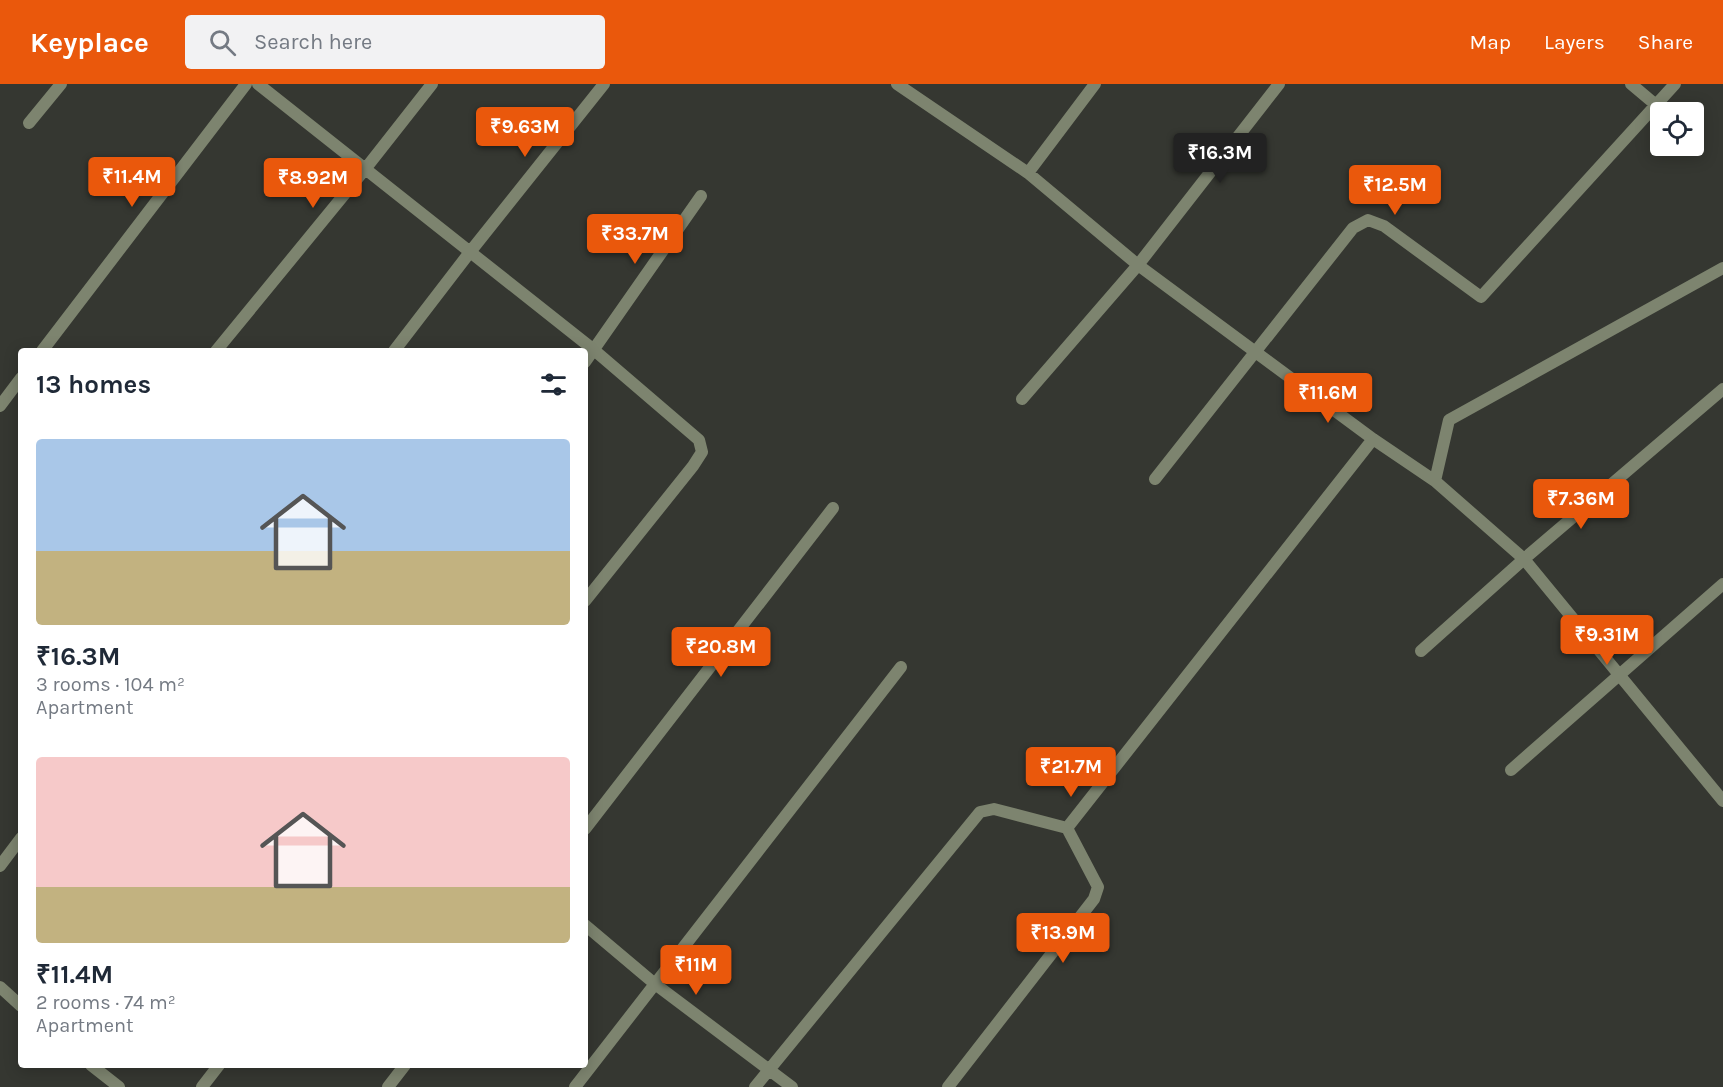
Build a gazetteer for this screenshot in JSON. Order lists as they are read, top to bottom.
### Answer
{
  "page": {
    "header": "Keyplace",
    "search": "Search here",
    "nav": ["Map", "Layers", "Share"],
    "price": [
      "₹9.63M",
      "₹16.3M",
      "₹11.4M",
      "₹8.92M",
      "₹12.5M",
      "₹33.7M",
      "₹11.6M",
      "₹7.36M",
      "₹9.31M",
      "₹20.8M",
      "₹21.7M",
      "₹13.9M",
      "₹11M"
    ],
    "heading": "13 homes",
    "list": [
      {
        "name": "₹16.3M",
        "note": "3 rooms · 104 m² · Apartment"
      },
      {
        "name": "₹11.4M",
        "note": "2 rooms · 74 m² · Apartment"
      }
    ]
  }
}
